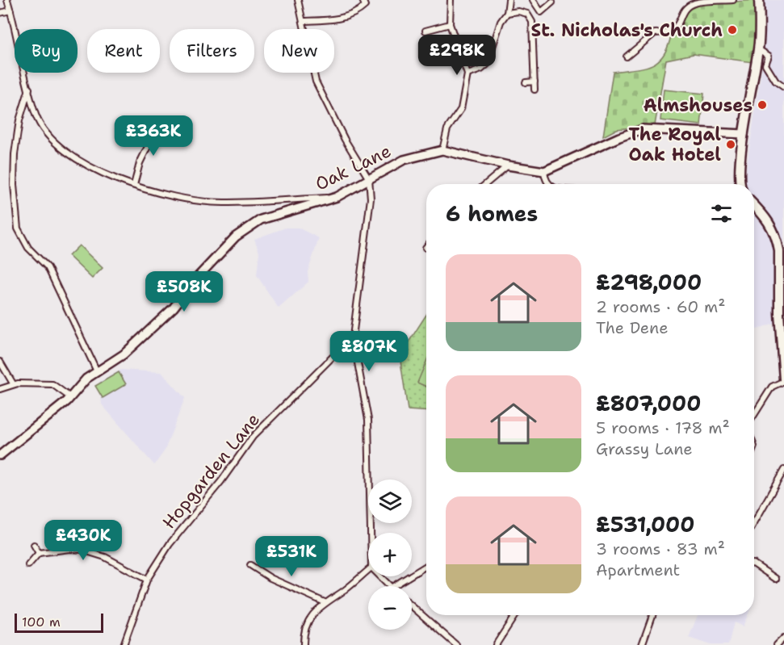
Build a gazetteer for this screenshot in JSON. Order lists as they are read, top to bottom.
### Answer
{
  "streets": {
    "street": ["Oak Lane", "Hopgarden Lane"]
  },
  "places": ["St. Nicholas's Church", "Almshouses", "The Royal Oak Hotel"],
  "scale_bar": "100 m",
  "page": {
    "chip": [
      "Buy",
      "Rent",
      "Filters",
      "New"
    ],
    "price": [
      "£298K",
      "£363K",
      "£508K",
      "£807K",
      "£430K",
      "£531K"
    ],
    "heading": "6 homes",
    "list": [
      {
        "name": "£298,000",
        "note": "2 rooms · 60 m² · The Dene"
      },
      {
        "name": "£807,000",
        "note": "5 rooms · 178 m² · Grassy Lane"
      },
      {
        "name": "£531,000",
        "note": "3 rooms · 83 m² · Apartment"
      }
    ],
    "map_buttons": ["+", "−"],
    "scale": "100 m"
  }
}
